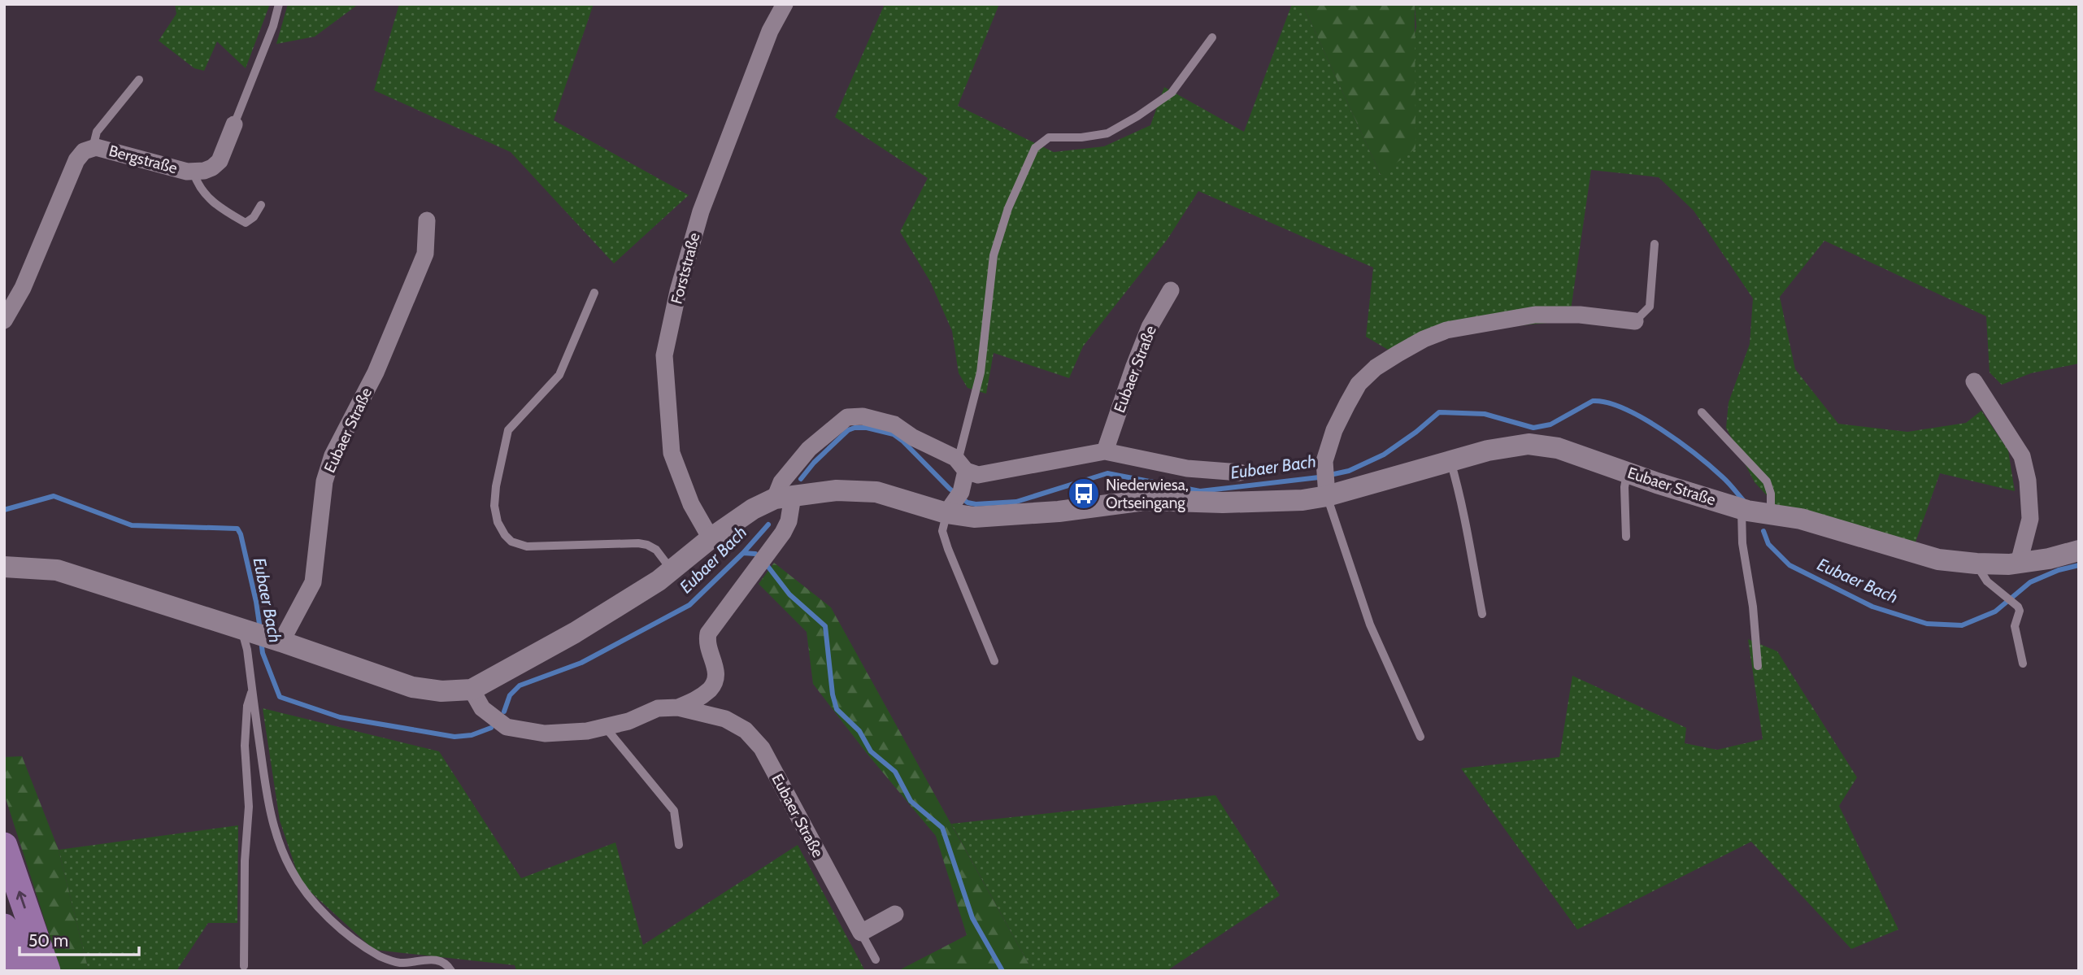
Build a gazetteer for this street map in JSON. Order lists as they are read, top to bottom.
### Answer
{
  "streets": {
    "street": ["Bergstraße", "Forststraße", "Eubaer Straße"]
  },
  "crossings": [
    ["Forststraße", "Eubaer Straße"]
  ],
  "water": ["Eubaer Bach"],
  "places": {
    "bus stop": ["Niederwiesa, Ortseingang"]
  },
  "scale_bar": "50 m"
}
